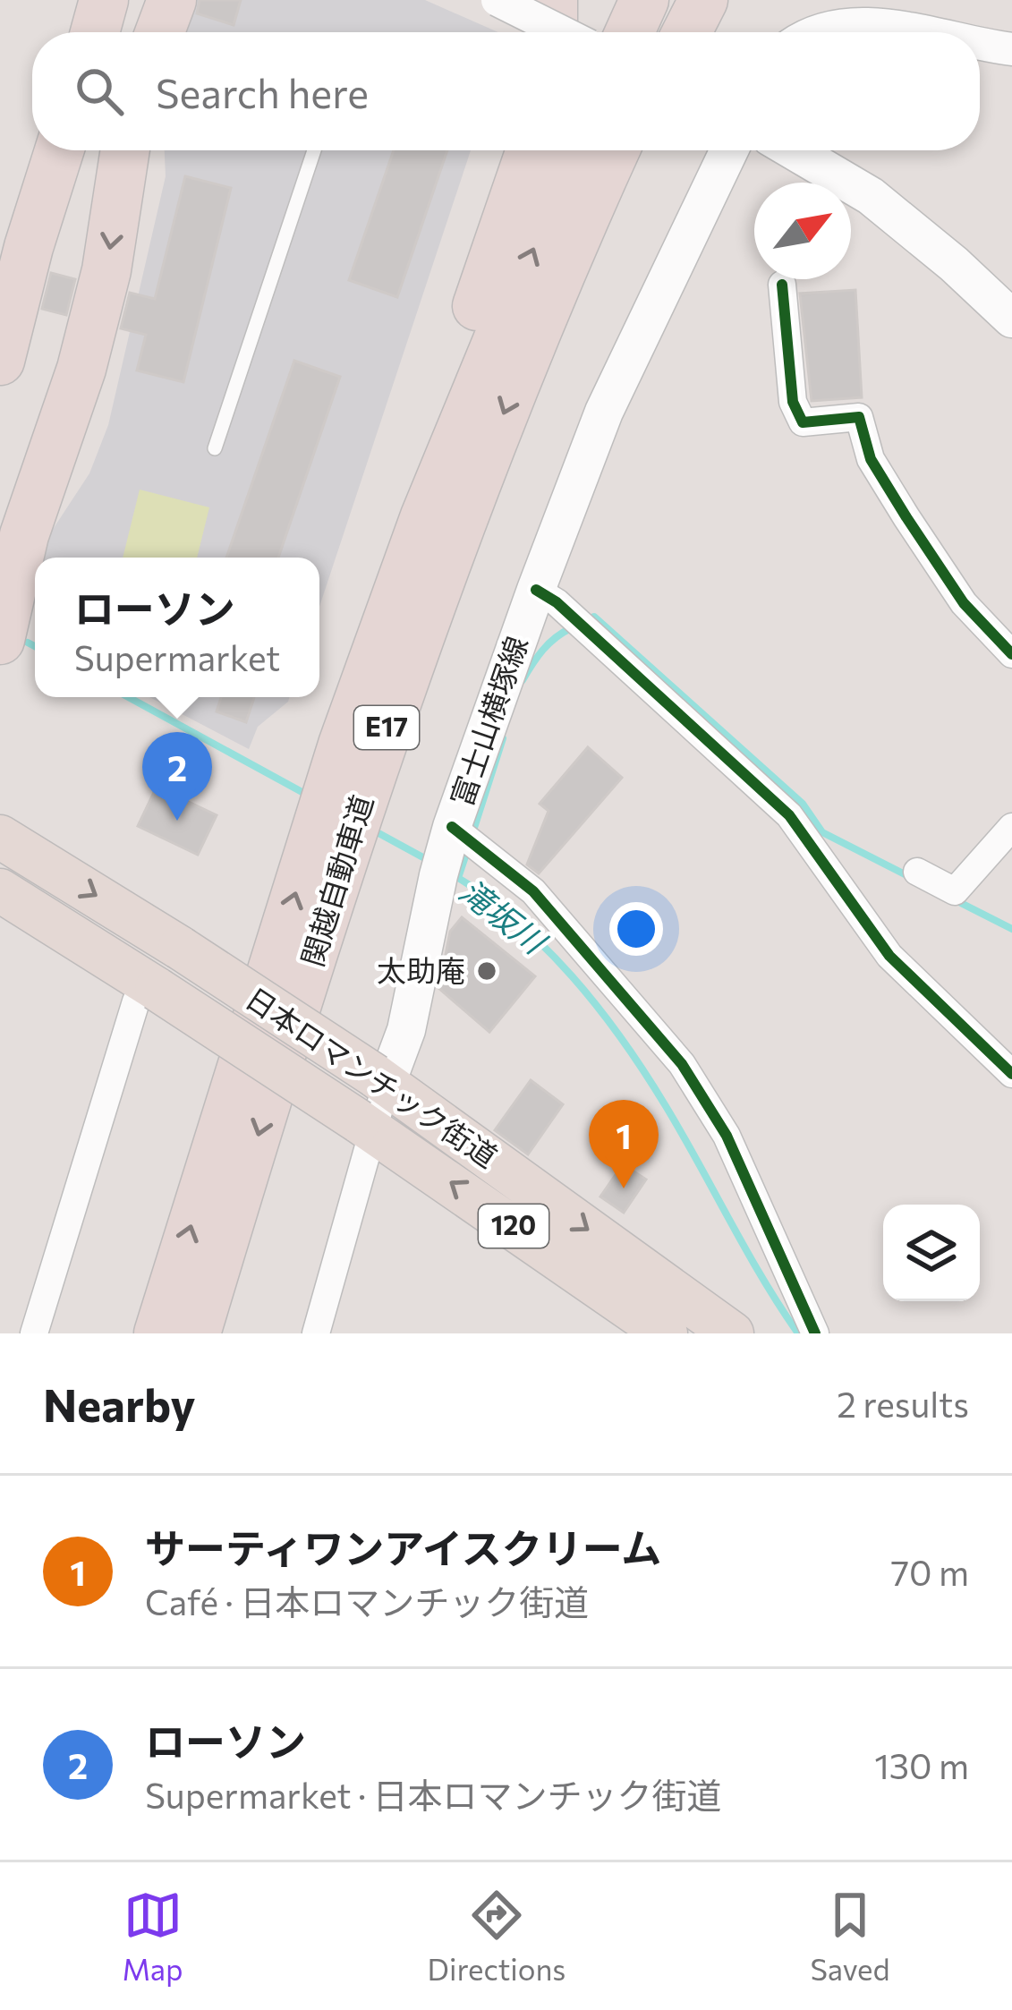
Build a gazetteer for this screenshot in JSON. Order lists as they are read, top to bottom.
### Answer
{
  "streets": {
    "highway": [
      "E17",
      "関越自動車道",
      "日本ロマンチック街道",
      "120"
    ],
    "main road": ["富士山横塚線"]
  },
  "crossings": [
    ["富士山横塚線", "日本ロマンチック街道"]
  ],
  "water": ["滝坂川"],
  "places": ["太助庵"],
  "north": "top right",
  "page": {
    "search": "Search here",
    "popup": ["ローソン", "Supermarket"],
    "pins": ["2", "1"],
    "heading": ["Nearby", "2 results"],
    "list": [
      {
        "mark": "1",
        "name": "サーティワンアイスクリーム",
        "note": "Café · 日本ロマンチック街道",
        "value": "70 m"
      },
      {
        "mark": "2",
        "name": "ローソン",
        "note": "Supermarket · 日本ロマンチック街道",
        "value": "130 m"
      }
    ],
    "nav": ["Map", "Directions", "Saved"]
  }
}
